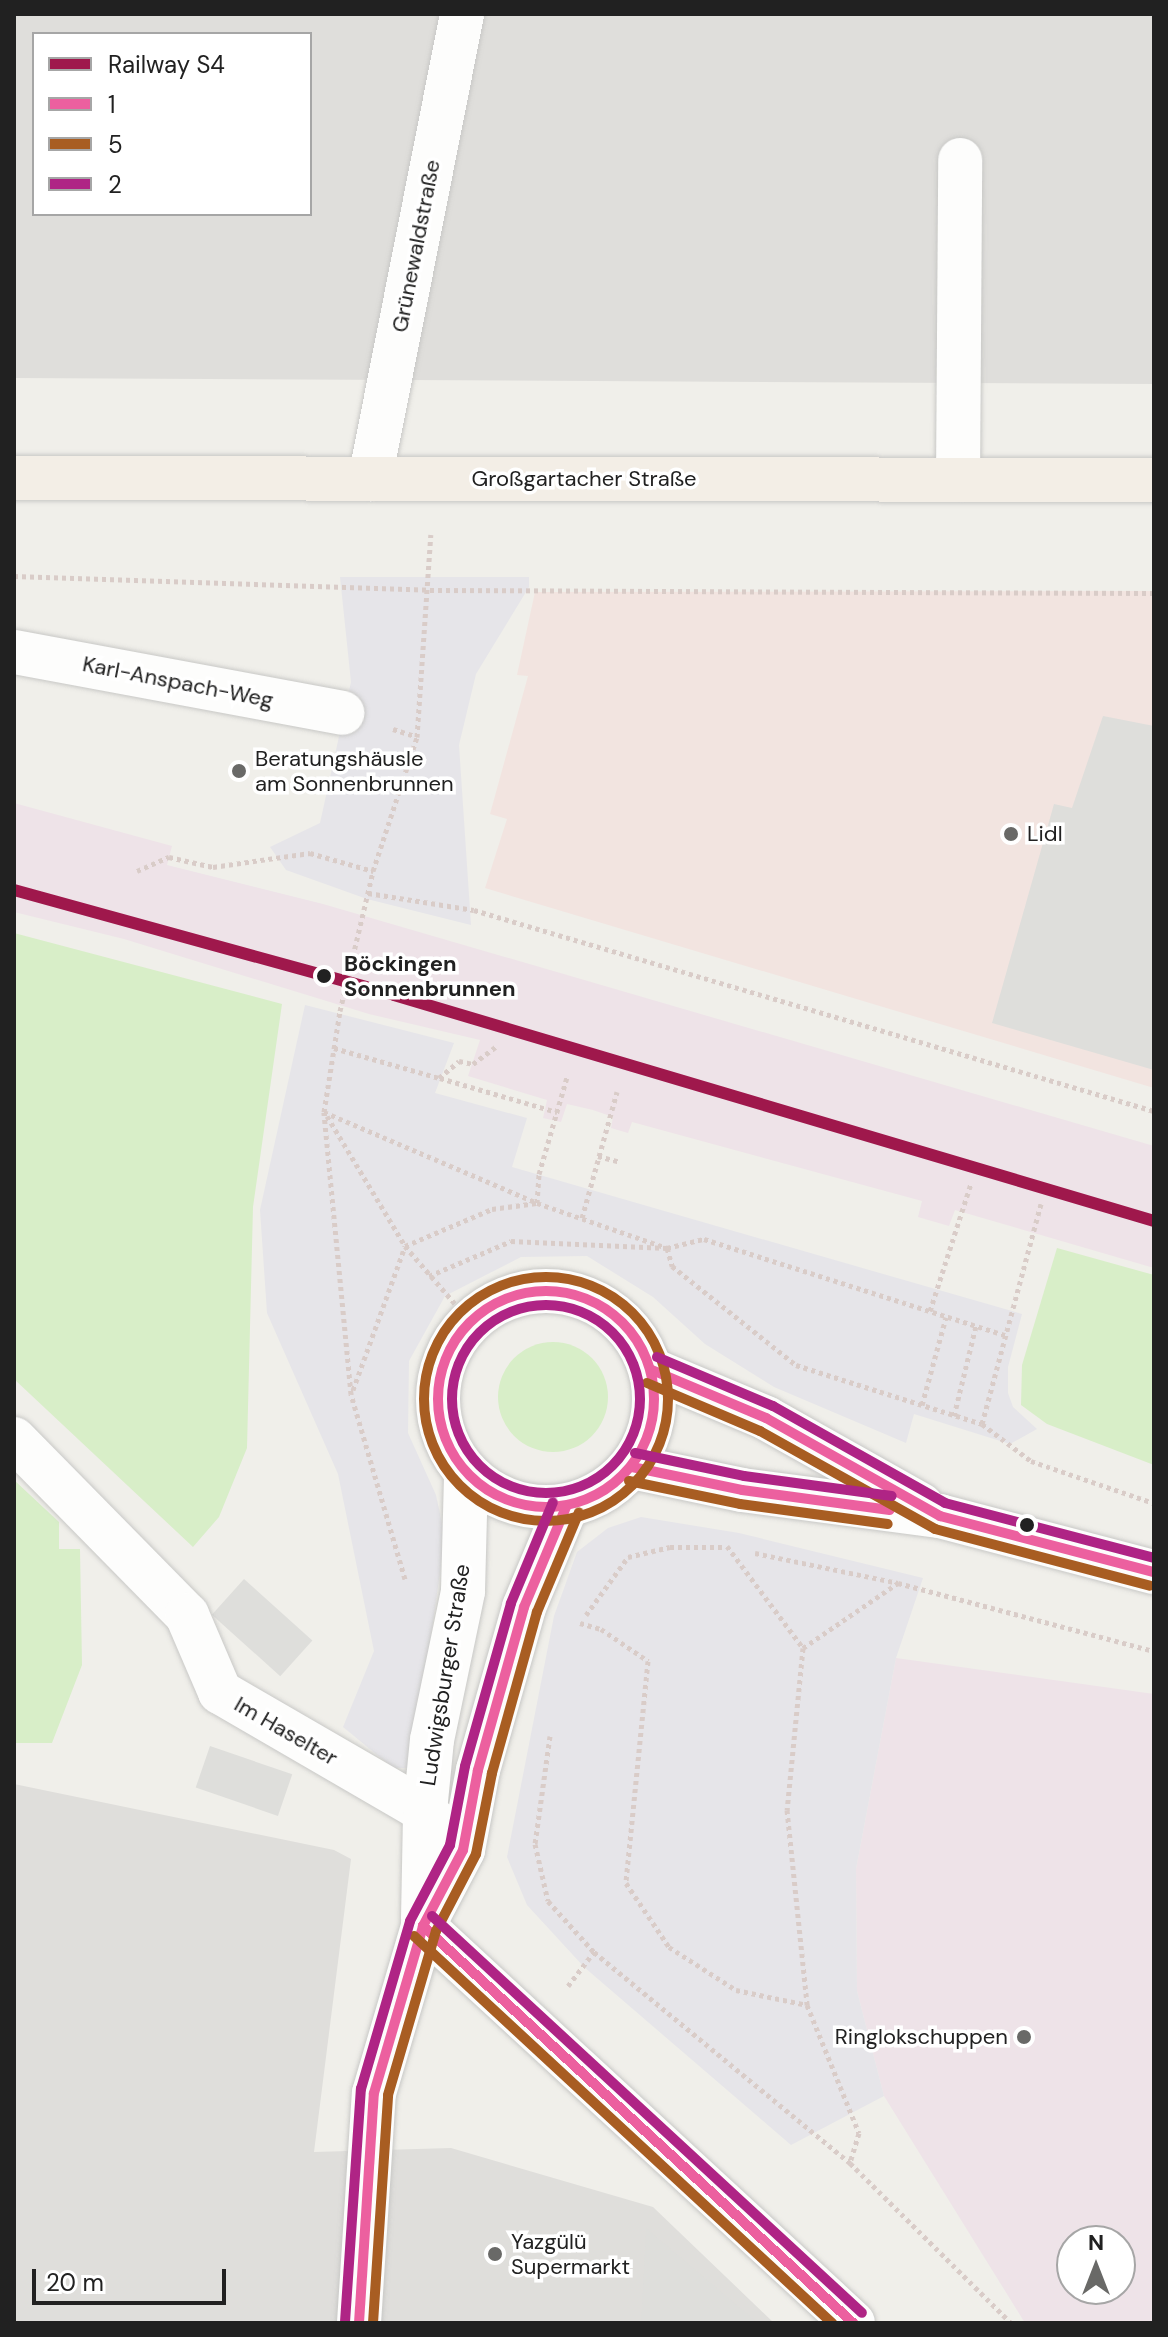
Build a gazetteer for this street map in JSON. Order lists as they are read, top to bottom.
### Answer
{
  "streets": {
    "main road": ["Großgartacher Straße"],
    "street": [
      "Grünewaldstraße",
      "Karl-Anspach-Weg",
      "Ludwigsburger Straße",
      "Im Haselter"
    ]
  },
  "crossings": [
    ["Grünewaldstraße", "Großgartacher Straße"],
    ["Ludwigsburger Straße", "Im Haselter"]
  ],
  "places": [
    "Beratungshäusle am Sonnenbrunnen",
    "Lidl",
    "Böckingen Sonnenbrunnen",
    "Ringlokschuppen",
    "Yazgülü Supermarkt"
  ],
  "lines": [
    "rail line S4",
    "transit line 5",
    "transit line 1",
    "transit line 2"
  ],
  "legend": [
    "Railway S4",
    "1",
    "5",
    "2"
  ],
  "scale_bar": "20 m",
  "north": "top"
}
